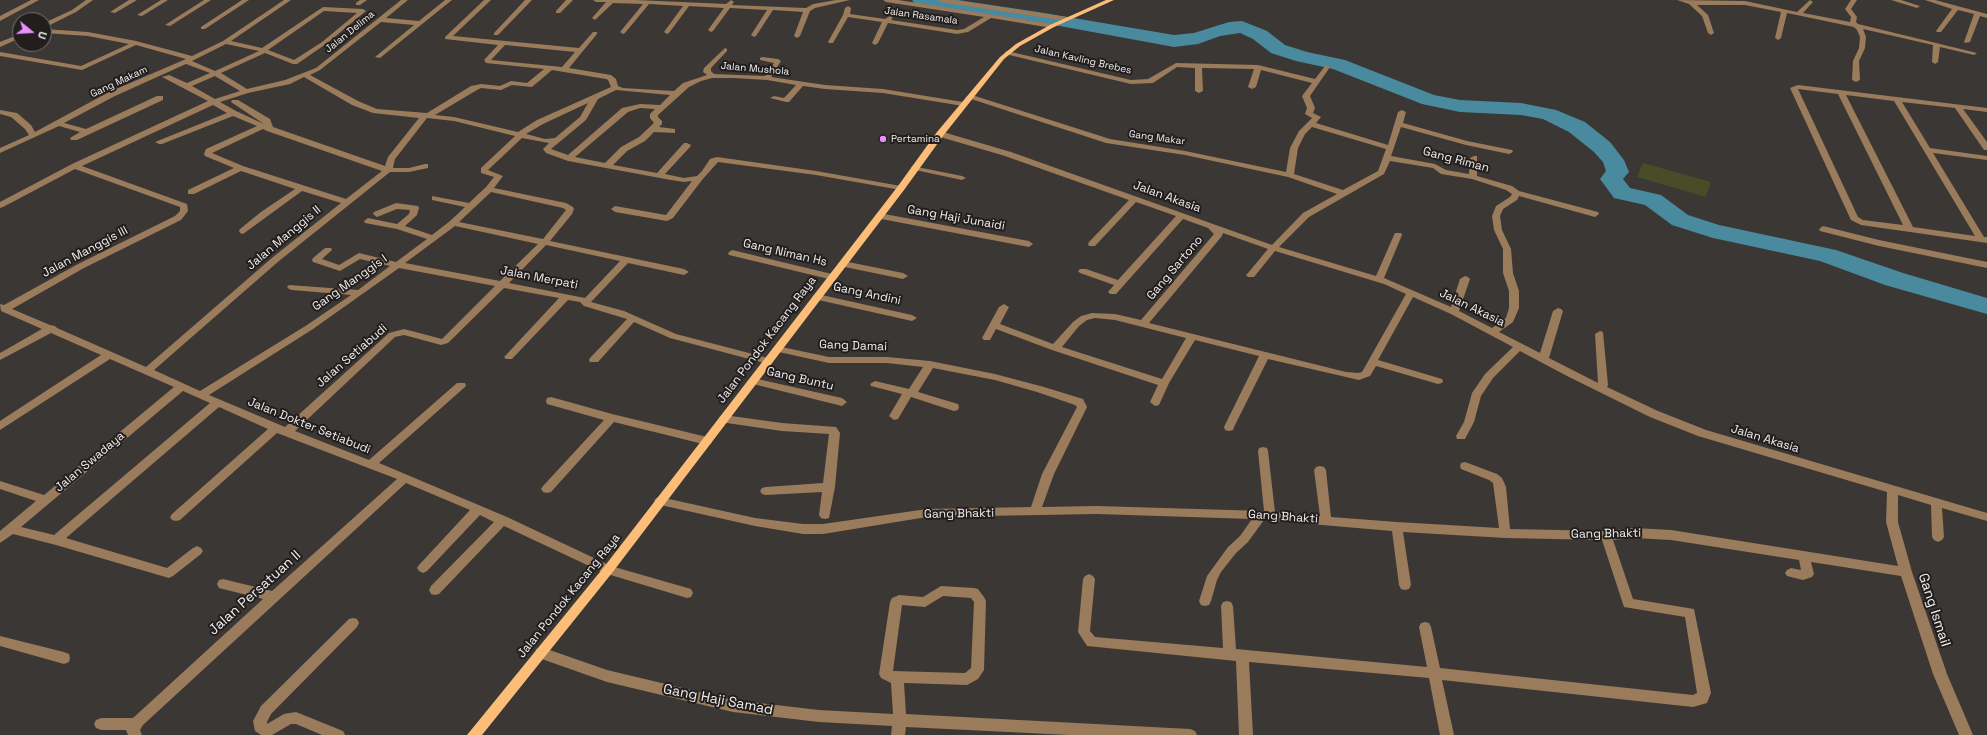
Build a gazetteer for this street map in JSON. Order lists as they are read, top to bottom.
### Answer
{
  "streets": {
    "main road": ["Jalan Pondok Kacang Raya"],
    "street": [
      "Jalan Rasamala",
      "Jalan Delima",
      "Jalan Kavling Brebes",
      "Jalan Mushola",
      "Gang Makam",
      "Gang Makar",
      "Gang Riman",
      "Jalan Akasia",
      "Gang Haji Junaidi",
      "Jalan Manggis II",
      "Jalan Manggis III",
      "Gang Niman Hs",
      "Gang Sartono",
      "Jalan Merpati",
      "Gang Manggis I",
      "Gang Andini",
      "Gang Damai",
      "Jalan Setiabudi",
      "Gang Buntu",
      "Jalan Dokter Setiabudi",
      "Jalan Swadaya",
      "Gang Bhakti",
      "Jalan Persatuan II",
      "Gang Ismail",
      "Gang Haji Samad"
    ]
  },
  "crossings": [
    ["Jalan Delima", "Jalan Manggis III"],
    ["Jalan Kavling Brebes", "Jalan Pondok Kacang Raya"],
    ["Jalan Mushola", "Jalan Pondok Kacang Raya"],
    ["Gang Makar", "Jalan Pondok Kacang Raya"],
    ["Jalan Akasia", "Gang Sartono"],
    ["Jalan Akasia", "Jalan Pondok Kacang Raya"],
    ["Jalan Akasia", "Gang Ismail"],
    ["Gang Haji Junaidi", "Jalan Pondok Kacang Raya"],
    ["Jalan Manggis II", "Jalan Dokter Setiabudi"],
    ["Jalan Manggis III", "Jalan Dokter Setiabudi"],
    ["Gang Niman Hs", "Jalan Pondok Kacang Raya"],
    ["Jalan Merpati", "Gang Manggis I"],
    ["Jalan Merpati", "Jalan Pondok Kacang Raya"],
    ["Jalan Merpati", "Jalan Setiabudi"],
    ["Gang Manggis I", "Jalan Dokter Setiabudi"],
    ["Gang Andini", "Jalan Pondok Kacang Raya"],
    ["Jalan Pondok Kacang Raya", "Gang Damai"],
    ["Jalan Pondok Kacang Raya", "Gang Buntu"],
    ["Jalan Pondok Kacang Raya", "Jalan Dokter Setiabudi"],
    ["Jalan Pondok Kacang Raya", "Gang Bhakti"],
    ["Jalan Pondok Kacang Raya", "Gang Haji Samad"],
    ["Gang Damai", "Gang Bhakti"],
    ["Jalan Setiabudi", "Jalan Dokter Setiabudi"],
    ["Jalan Dokter Setiabudi", "Jalan Swadaya"],
    ["Jalan Dokter Setiabudi", "Jalan Persatuan II"],
    ["Gang Bhakti", "Gang Ismail"]
  ],
  "places": ["Pertamina"],
  "north": "right"
}
